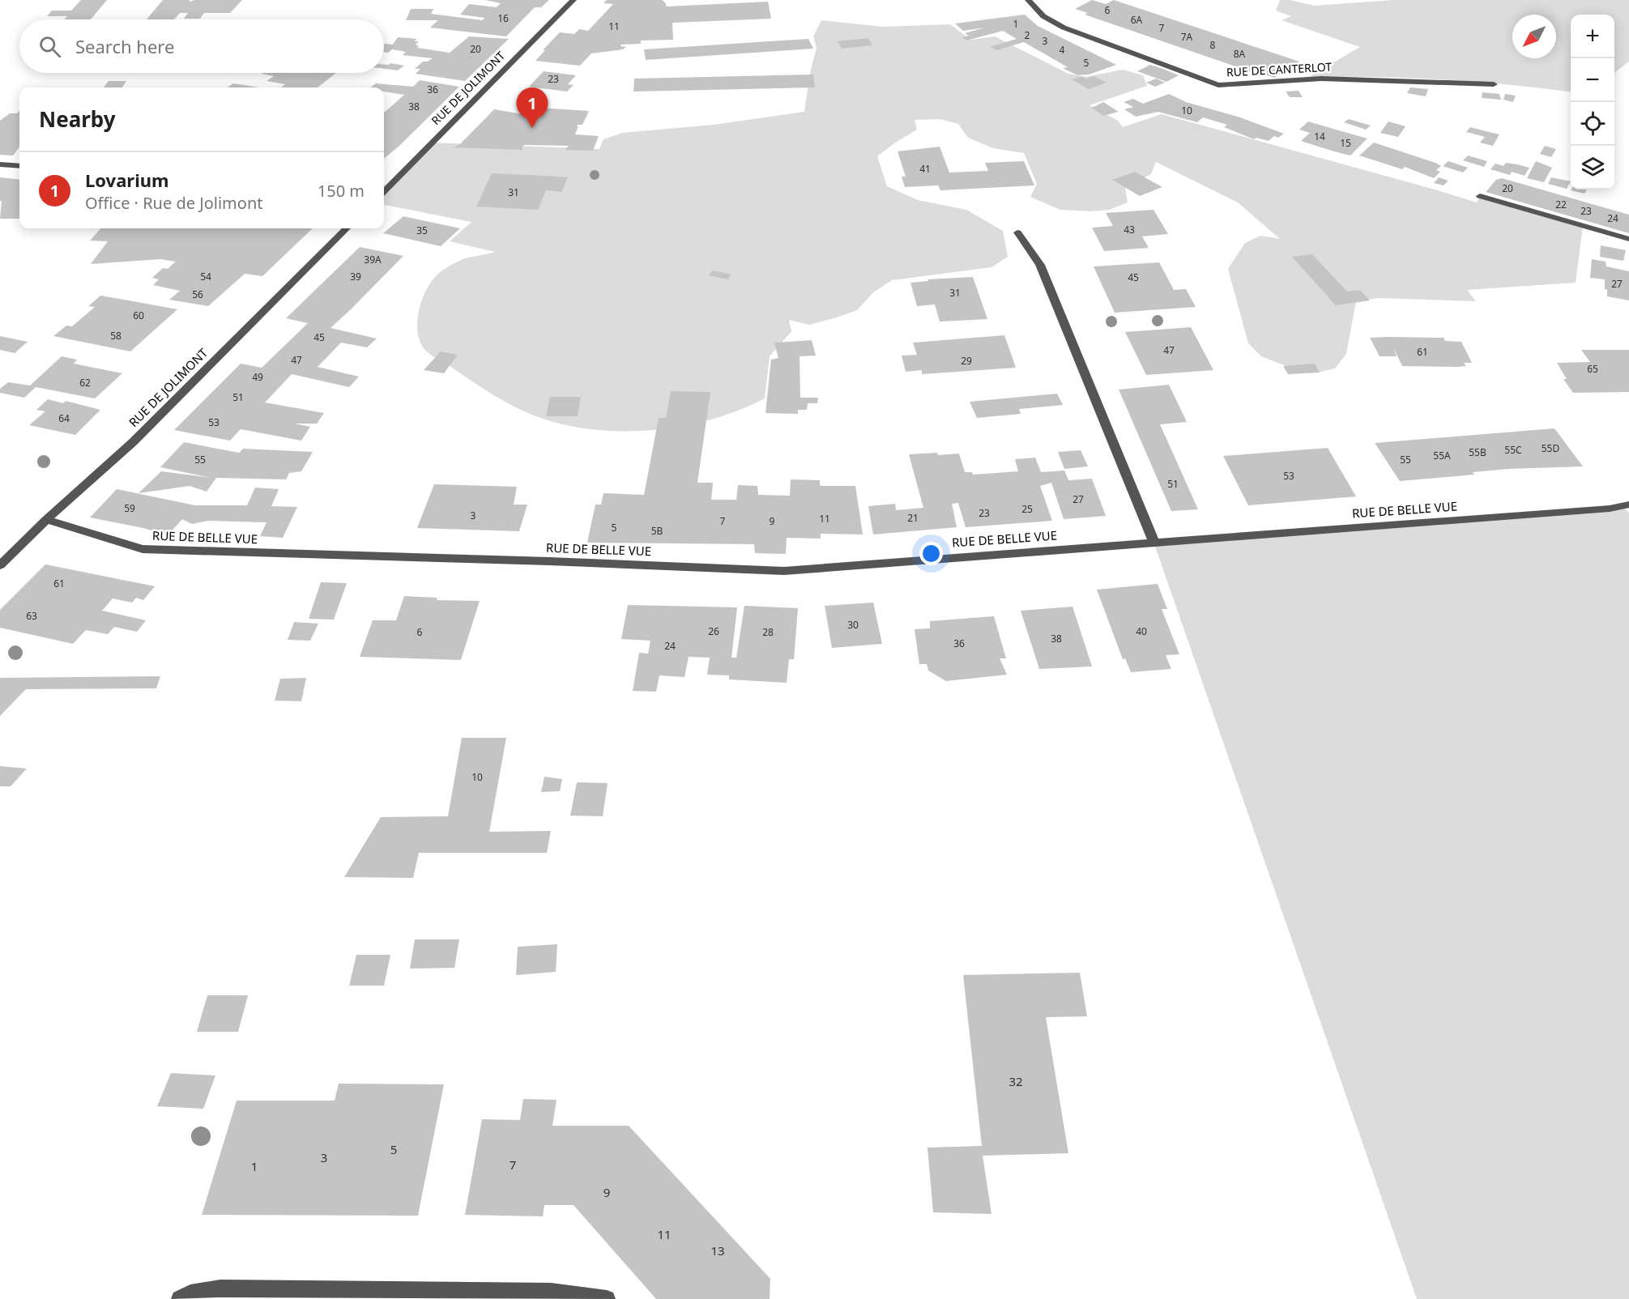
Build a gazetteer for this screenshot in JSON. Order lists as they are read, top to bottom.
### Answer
{
  "streets": {
    "street": ["RUE DE CANTERLOT", "RUE DE JOLIMONT", "RUE DE BELLE VUE"]
  },
  "crossings": [
    ["RUE DE JOLIMONT", "RUE DE BELLE VUE"]
  ],
  "house_numbers": [
    "6",
    "16",
    "6A",
    "1",
    "11",
    "7",
    "2",
    "7A",
    "3",
    "8",
    "20",
    "4",
    "8A",
    "5",
    "23",
    "36",
    "38",
    "10",
    "14",
    "15",
    "41",
    "20",
    "31",
    "22",
    "23",
    "24",
    "43",
    "35",
    "39A",
    "54",
    "39",
    "45",
    "27",
    "31",
    "56",
    "60",
    "58",
    "45",
    "47",
    "61",
    "47",
    "29",
    "65",
    "49",
    "62",
    "51",
    "64",
    "53",
    "55D",
    "55C",
    "55B",
    "55A",
    "55",
    "55",
    "53",
    "51",
    "27",
    "59",
    "25",
    "23",
    "3",
    "21",
    "11",
    "7",
    "9",
    "5",
    "5B",
    "61",
    "63",
    "30",
    "26",
    "40",
    "6",
    "28",
    "38",
    "36",
    "24",
    "10",
    "32",
    "5",
    "3",
    "7",
    "1",
    "9",
    "11",
    "13"
  ],
  "north": "bottom left",
  "page": {
    "map_buttons": ["+", "−"],
    "search": "Search here",
    "pins": "1",
    "heading": "Nearby",
    "list": [
      {
        "mark": "1",
        "name": "Lovarium",
        "note": "Office · Rue de Jolimont",
        "value": "150 m"
      }
    ]
  }
}
